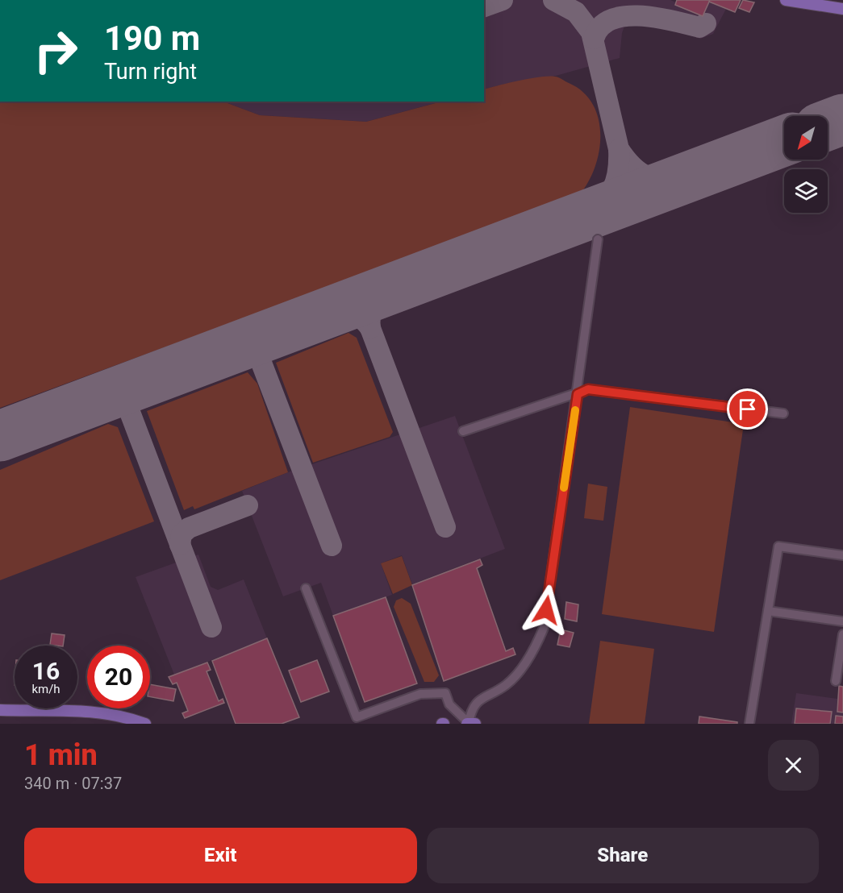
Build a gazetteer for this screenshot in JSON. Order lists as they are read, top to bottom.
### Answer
{
  "north": "bottom left",
  "page": {
    "turn": ["190 m", "Turn right"],
    "speed": "16 km/h",
    "limit": "20",
    "heading": ["1 min", "340 m · 07:37"],
    "buttons": ["Exit", "Share"]
  }
}
